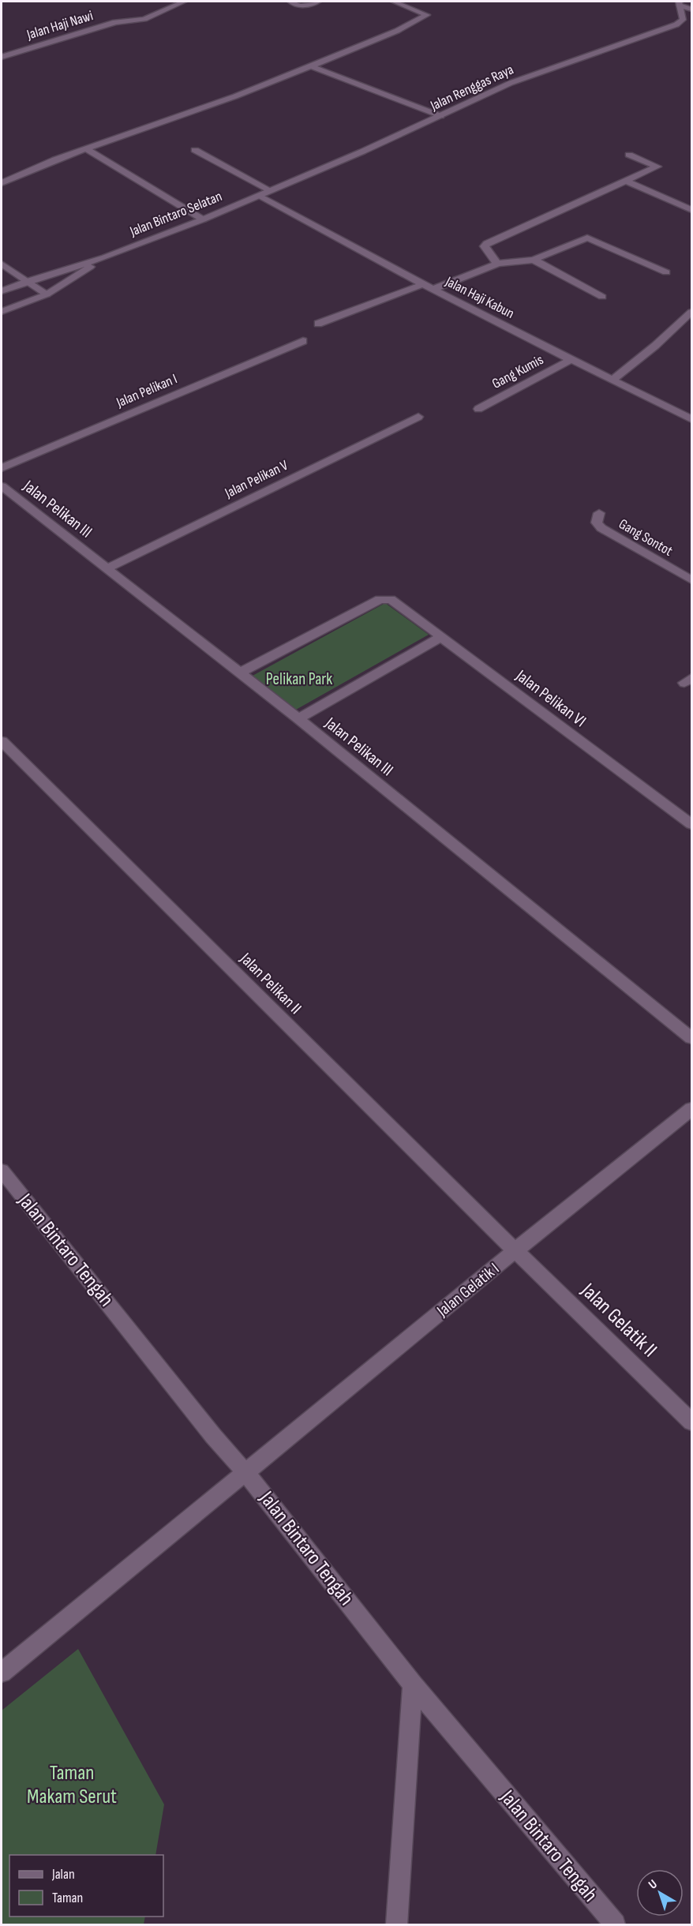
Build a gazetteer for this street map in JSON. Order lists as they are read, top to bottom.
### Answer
{
  "streets": {
    "street": [
      "Jalan Haji Nawi",
      "Jalan Renggas Raya",
      "Jalan Bintaro Selatan",
      "Jalan Haji Kabun",
      "Gang Kumis",
      "Jalan Pelikan I",
      "Jalan Pelikan V",
      "Jalan Pelikan III",
      "Gang Sontot",
      "Jalan Pelikan VI",
      "Jalan Pelikan II",
      "Jalan Bintaro Tengah",
      "Jalan Gelatik I",
      "Jalan Gelatik II"
    ]
  },
  "crossings": [
    ["Jalan Renggas Raya", "Jalan Bintaro Selatan"],
    ["Jalan Renggas Raya", "Jalan Haji Kabun"],
    ["Jalan Bintaro Selatan", "Jalan Haji Kabun"],
    ["Jalan Haji Kabun", "Gang Kumis"],
    ["Jalan Pelikan V", "Jalan Pelikan III"],
    ["Jalan Pelikan III", "Jalan Pelikan VI"],
    ["Jalan Pelikan II", "Jalan Gelatik I"],
    ["Jalan Pelikan II", "Jalan Gelatik II"],
    ["Jalan Bintaro Tengah", "Jalan Gelatik I"],
    ["Jalan Gelatik I", "Jalan Gelatik II"]
  ],
  "parks": ["Pelikan Park", "Taman Makam Serut"],
  "legend": ["Jalan", "Taman"],
  "north": "top left"
}
